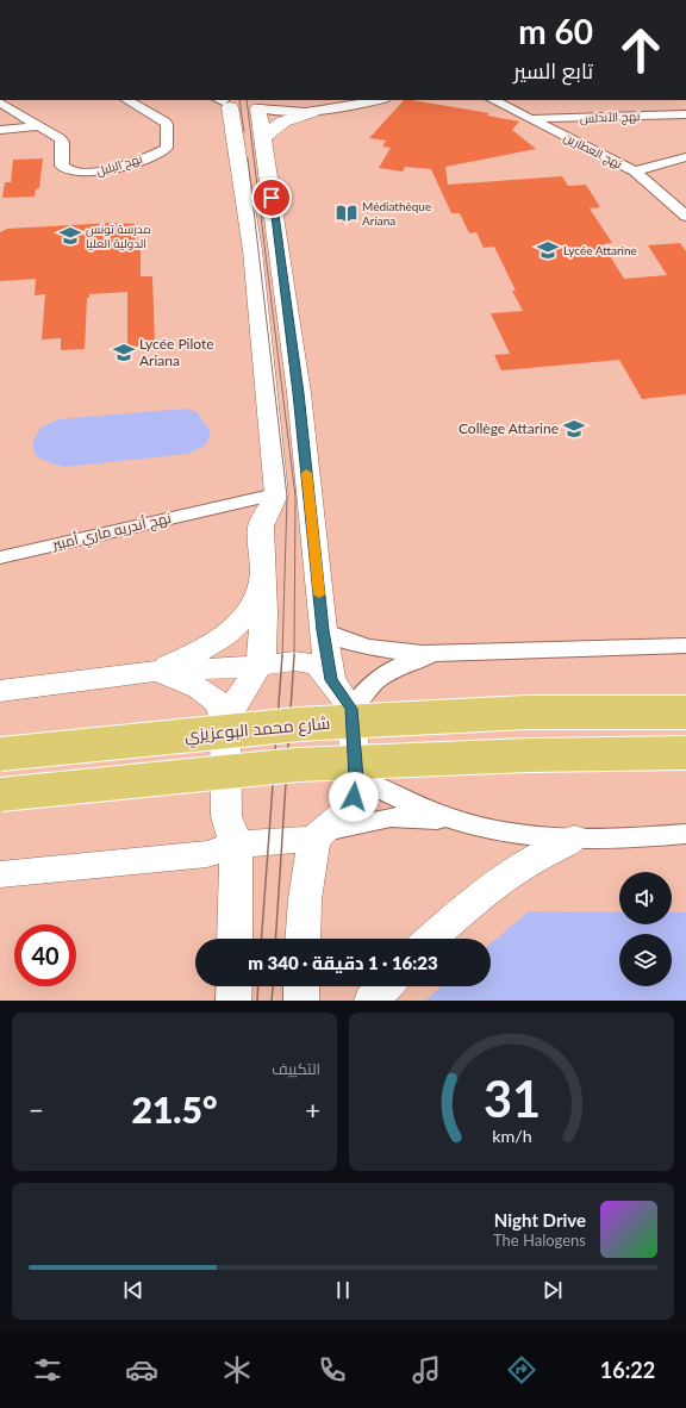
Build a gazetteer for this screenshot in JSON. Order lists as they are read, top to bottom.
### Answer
{
  "streets": {
    "highway": ["شارع محمد البوعزيزي"],
    "street": [
      "نهج الأندلس",
      "نهج العطارين",
      "نهج البلبل",
      "نهج أندريه ماري أمبير"
    ]
  },
  "crossings": [
    ["نهج الأندلس", "نهج العطارين"]
  ],
  "places": {
    "library": ["Médiathèque Ariana"],
    "school or university": [
      "مدرسة تونس الدولية العليا",
      "Lycée Attarine",
      "Lycée Pilote Ariana",
      "Collège Attarine"
    ]
  },
  "page": {
    "turn": ["60 m", "تابع السير"],
    "limit": "40",
    "trip": "16:23 · 1 دقيقة · 340 m",
    "tile": "التكييف",
    "heat": ["−", "21.5°", "+"],
    "song": ["Night Drive", "The Halogens"],
    "tabs": "16:22",
    "gauge": ["31", "km/h"]
  }
}
